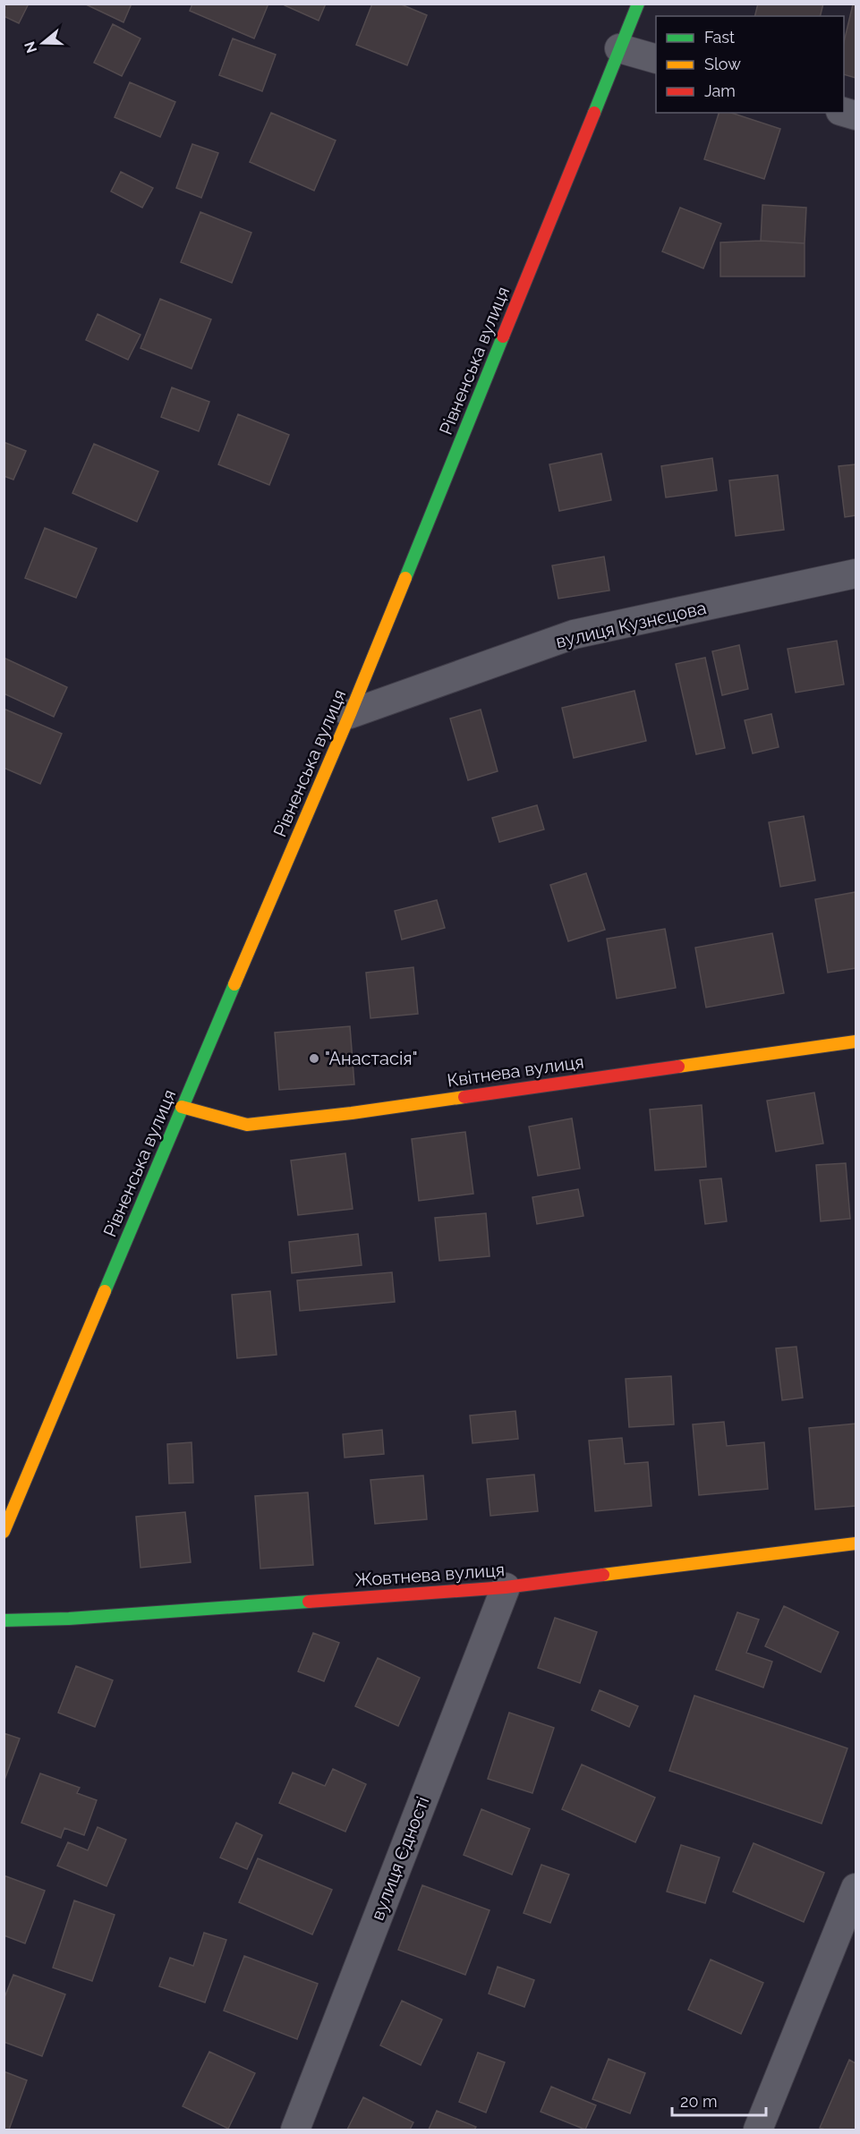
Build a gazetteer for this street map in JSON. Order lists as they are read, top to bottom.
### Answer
{
  "streets": {
    "main road": ["Рівненська вулиця", "Квітнева вулиця", "Жовтнева вулиця"],
    "street": ["вулиця Кузнєцова", "вулиця Єдності"]
  },
  "crossings": [
    ["Рівненська вулиця", "вулиця Кузнєцова"],
    ["Рівненська вулиця", "Квітнева вулиця"],
    ["Жовтнева вулиця", "вулиця Єдності"]
  ],
  "places": ["\"Анастасія\""],
  "legend": ["Fast", "Slow", "Jam"],
  "scale_bar": "20 m",
  "north": "left"
}
